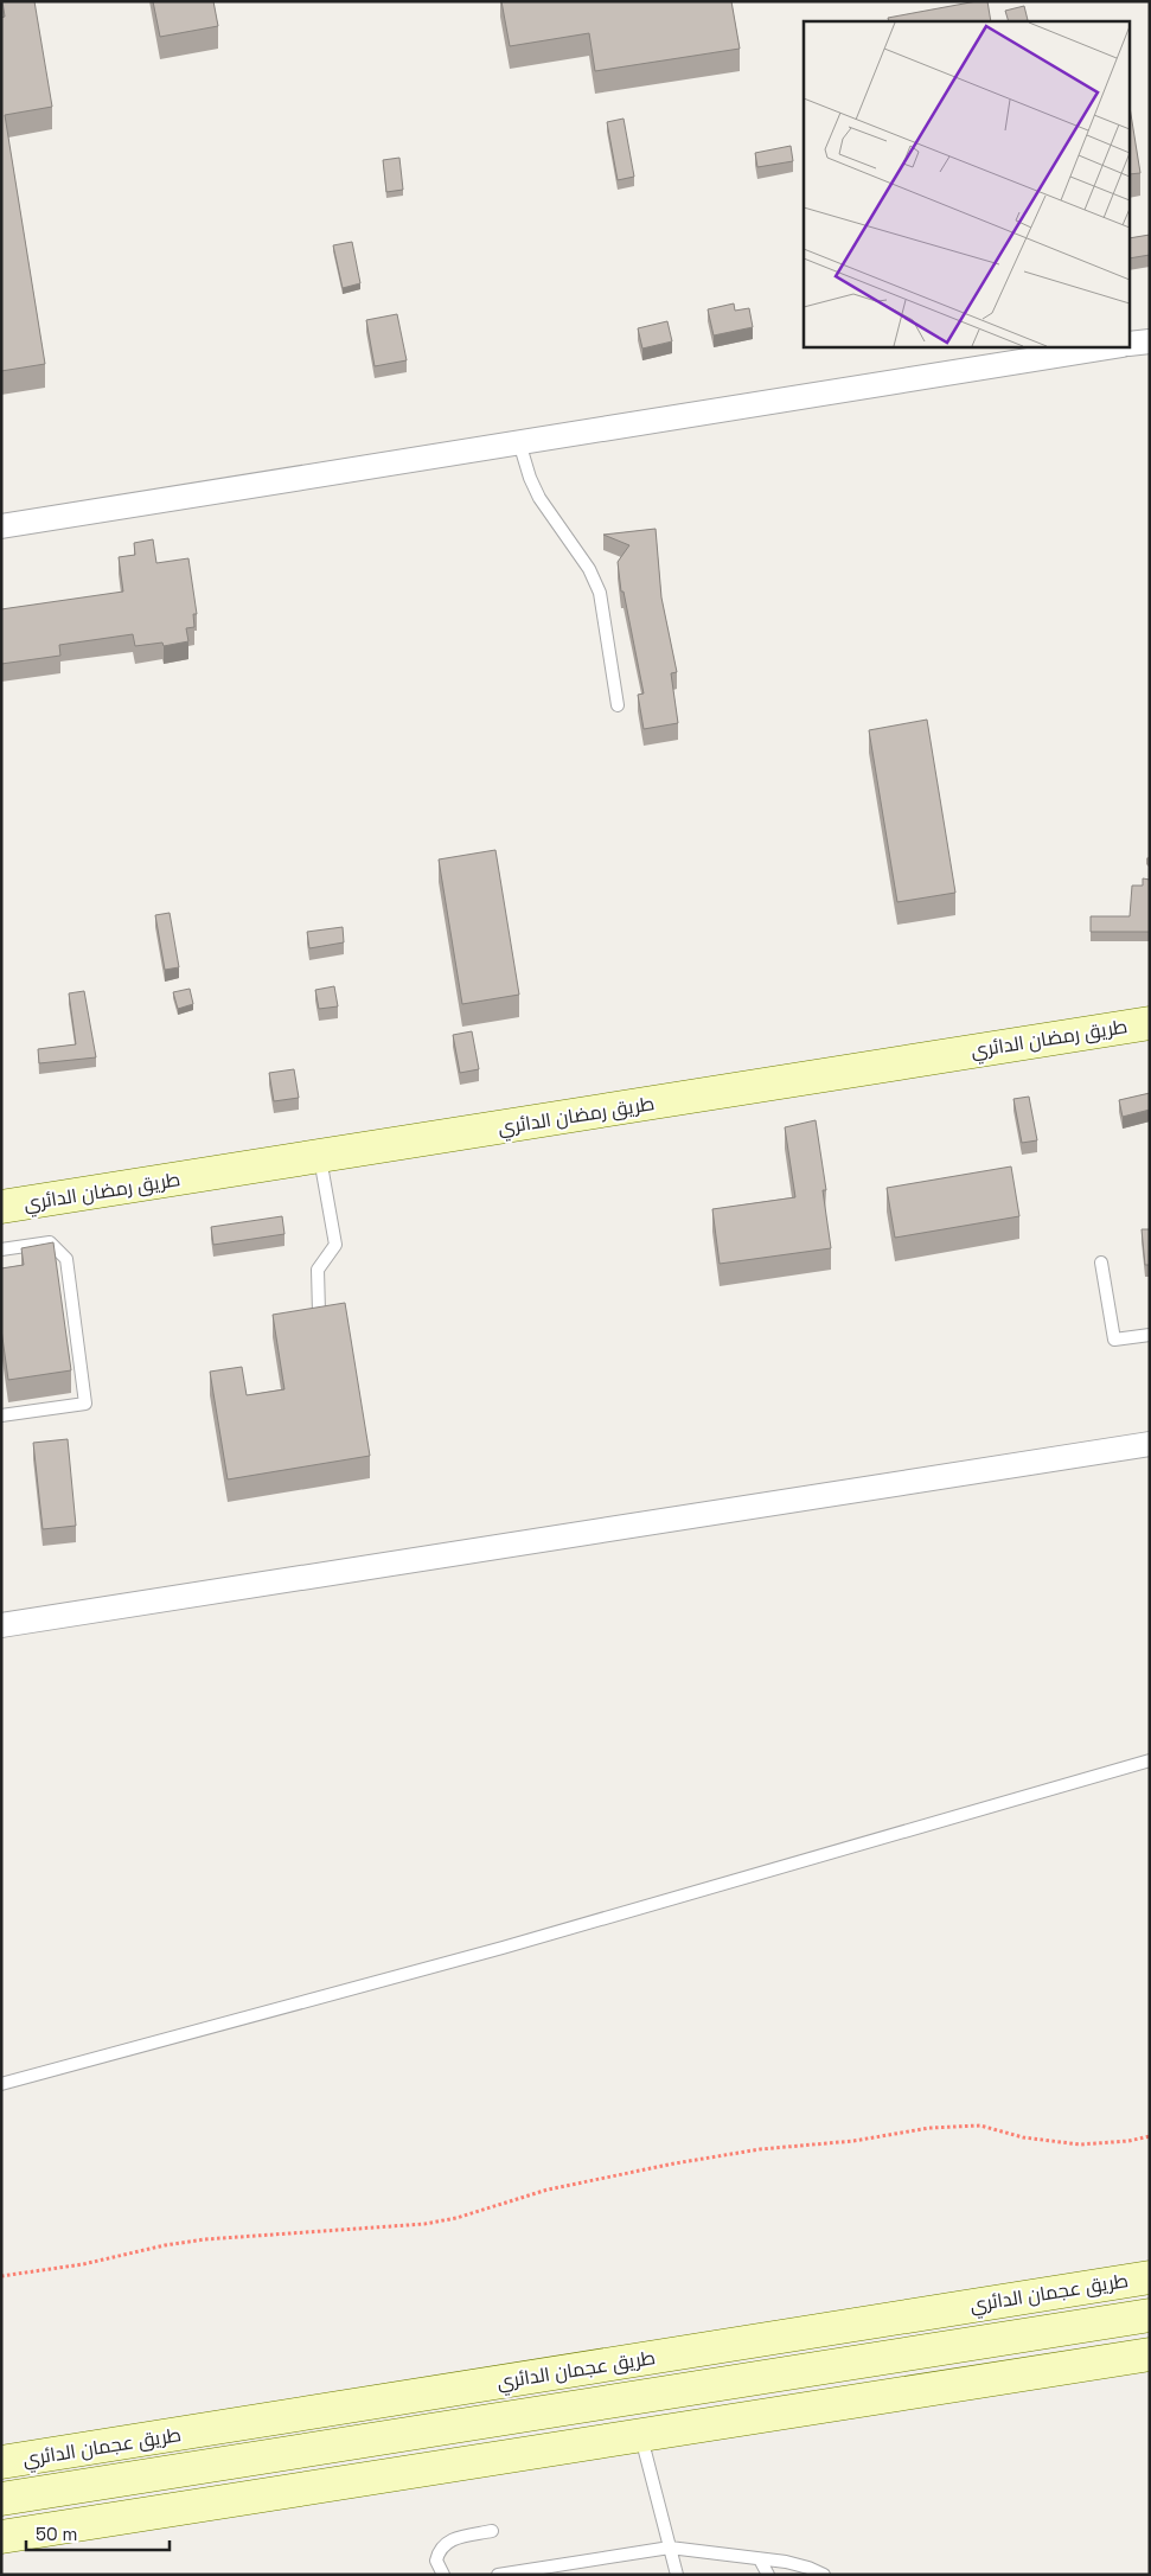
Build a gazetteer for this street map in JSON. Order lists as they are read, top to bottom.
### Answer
{
  "streets": {
    "main road": ["طريق رمضان الدائري", "طريق عجمان الدائري"]
  },
  "scale_bar": "50 m"
}
